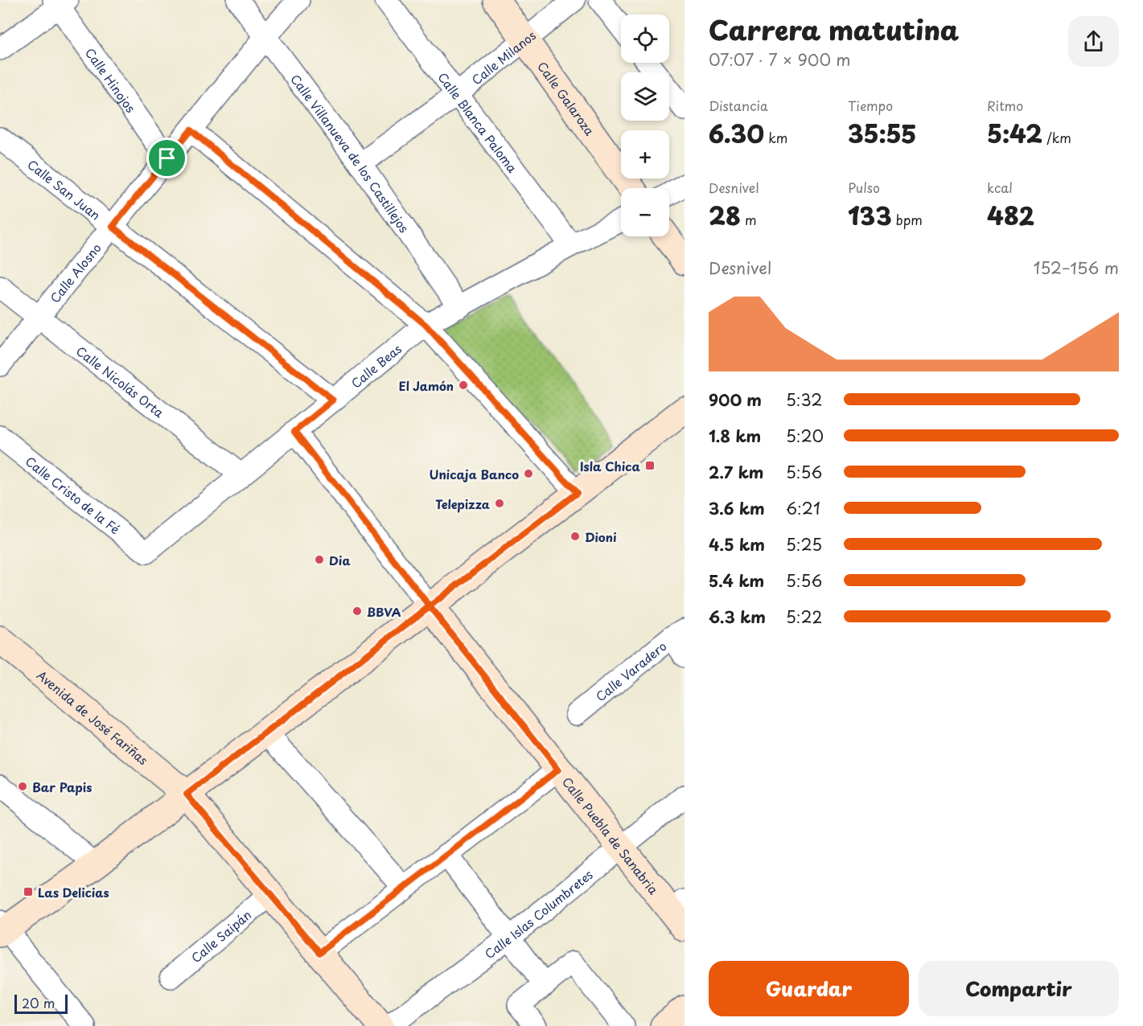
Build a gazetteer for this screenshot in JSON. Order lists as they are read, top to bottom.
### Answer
{
  "streets": {
    "street": [
      "Calle Milanos",
      "Calle Hinojos",
      "Calle Galaroza",
      "Calle Blanca Paloma",
      "Calle Villanueva de los Castillejos",
      "Calle San Juan",
      "Calle Alosno",
      "Calle Beas",
      "Calle Nicolás Orta",
      "Calle Cristo de la Fé",
      "Calle Varadero",
      "Avenida de José Fariñas",
      "Calle Puebla de Sanabria",
      "Calle Islas Columbretes",
      "Calle Saipán"
    ]
  },
  "crossings": [
    ["Calle Milanos", "Calle Galaroza"],
    ["Calle Milanos", "Calle Blanca Paloma"],
    ["Calle Milanos", "Calle Villanueva de los Castillejos"],
    ["Calle Hinojos", "Calle Alosno"],
    ["Calle Blanca Paloma", "Calle Beas"],
    ["Calle Villanueva de los Castillejos", "Calle Alosno"],
    ["Calle Villanueva de los Castillejos", "Calle Beas"],
    ["Calle San Juan", "Calle Alosno"],
    ["Calle San Juan", "Calle Beas"],
    ["Calle Alosno", "Calle Nicolás Orta"],
    ["Calle Beas", "Calle Nicolás Orta"],
    ["Calle Beas", "Calle Cristo de la Fé"],
    ["Avenida de José Fariñas", "Calle Saipán"],
    ["Calle Puebla de Sanabria", "Calle Islas Columbretes"]
  ],
  "places": {
    "other": [
      "El Jamón",
      "Unicaja Banco",
      "Telepizza",
      "Dioni",
      "Dia",
      "BBVA",
      "Bar Papis"
    ],
    "transit": ["Isla Chica", "Las Delicias"]
  },
  "scale_bar": "20 m",
  "page": {
    "heading": ["Carrera matutina", "07:07 · 7 × 900 m"],
    "map_buttons": ["+", "−"],
    "stats": [
      ["Distancia", "6.30 km"],
      ["Tiempo", "35:55"],
      ["Ritmo", "5:42 /km"],
      ["Desnivel", "28 m"],
      ["Pulso", "133 bpm"],
      ["kcal", "482"]
    ],
    "chart": ["Desnivel", "152–156 m"],
    "list": [
      {
        "name": "900 m",
        "note": "5:32"
      },
      {
        "name": "1.8 km",
        "note": "5:20"
      },
      {
        "name": "2.7 km",
        "note": "5:56"
      },
      {
        "name": "3.6 km",
        "note": "6:21"
      },
      {
        "name": "4.5 km",
        "note": "5:25"
      },
      {
        "name": "5.4 km",
        "note": "5:56"
      },
      {
        "name": "6.3 km",
        "note": "5:22"
      }
    ],
    "buttons": ["Guardar", "Compartir"],
    "scale": "20 m"
  }
}
